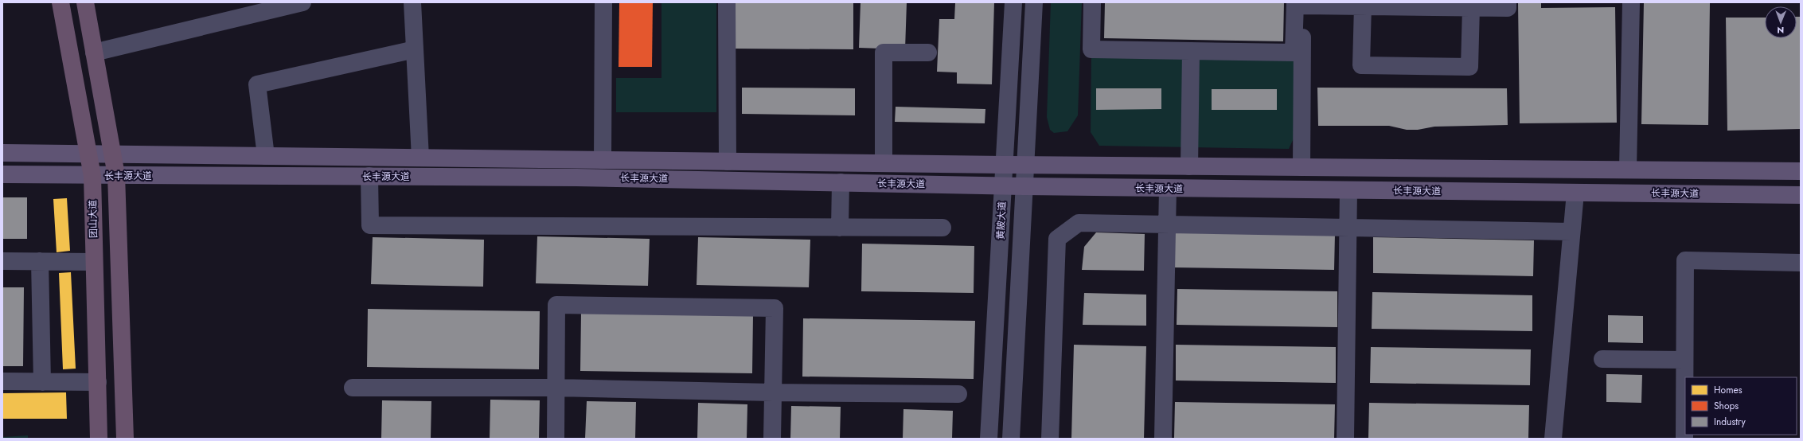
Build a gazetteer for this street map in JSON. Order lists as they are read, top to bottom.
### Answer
{
  "streets": {
    "highway": ["团山大道"],
    "main road": ["长丰源大道"],
    "street": ["黄陂大道"]
  },
  "crossings": [
    ["长丰源大道", "团山大道"],
    ["长丰源大道", "黄陂大道"]
  ],
  "legend": ["Homes", "Shops", "Industry"],
  "north": "bottom"
}
